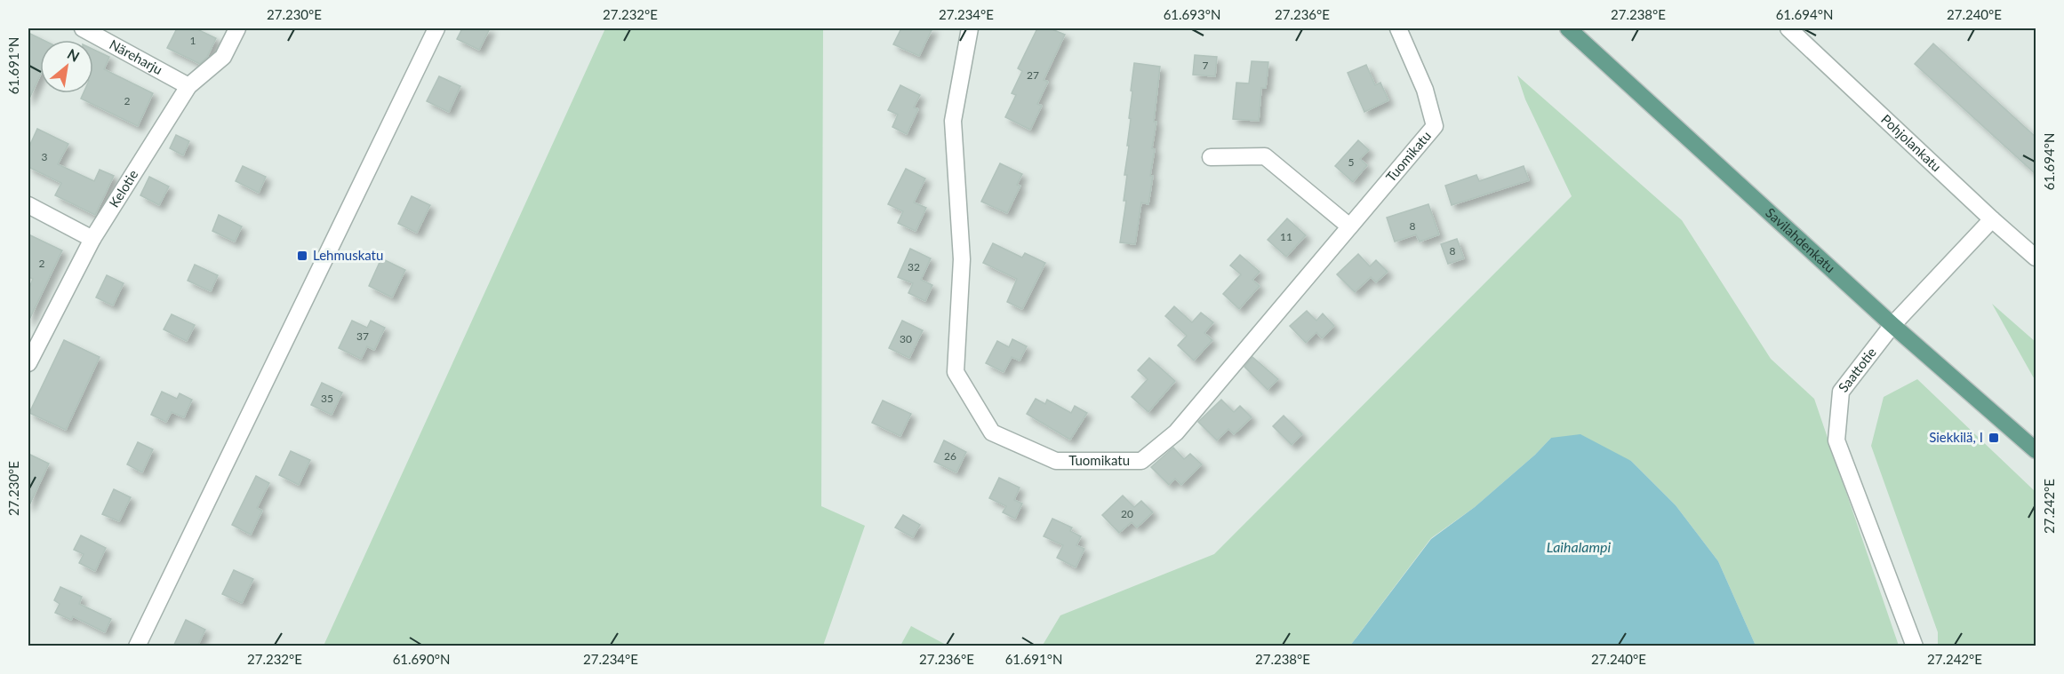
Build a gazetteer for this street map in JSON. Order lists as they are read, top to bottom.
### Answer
{
  "streets": {
    "main road": ["Savilahdenkatu"],
    "street": [
      "Näreharju",
      "Pohjolankatu",
      "Tuomikatu",
      "Kelotie",
      "Saattotie"
    ]
  },
  "crossings": [
    ["Näreharju", "Kelotie"],
    ["Pohjolankatu", "Saattotie"],
    ["Savilahdenkatu", "Saattotie"]
  ],
  "water": ["Laihalampi"],
  "places": {
    "transit": ["Lehmuskatu", "Siekkilä, I"]
  },
  "house_numbers": [
    "1",
    "7",
    "27",
    "2",
    "3",
    "5",
    "8",
    "11",
    "8",
    "2",
    "32",
    "37",
    "30",
    "35",
    "26",
    "20"
  ],
  "north": "top right",
  "coordinates": [
    "27.230°E",
    "27.232°E",
    "27.234°E",
    "61.693°N",
    "27.236°E",
    "27.238°E",
    "61.694°N",
    "27.240°E",
    "61.691°N",
    "27.242°E",
    "61.690°N"
  ]
}
